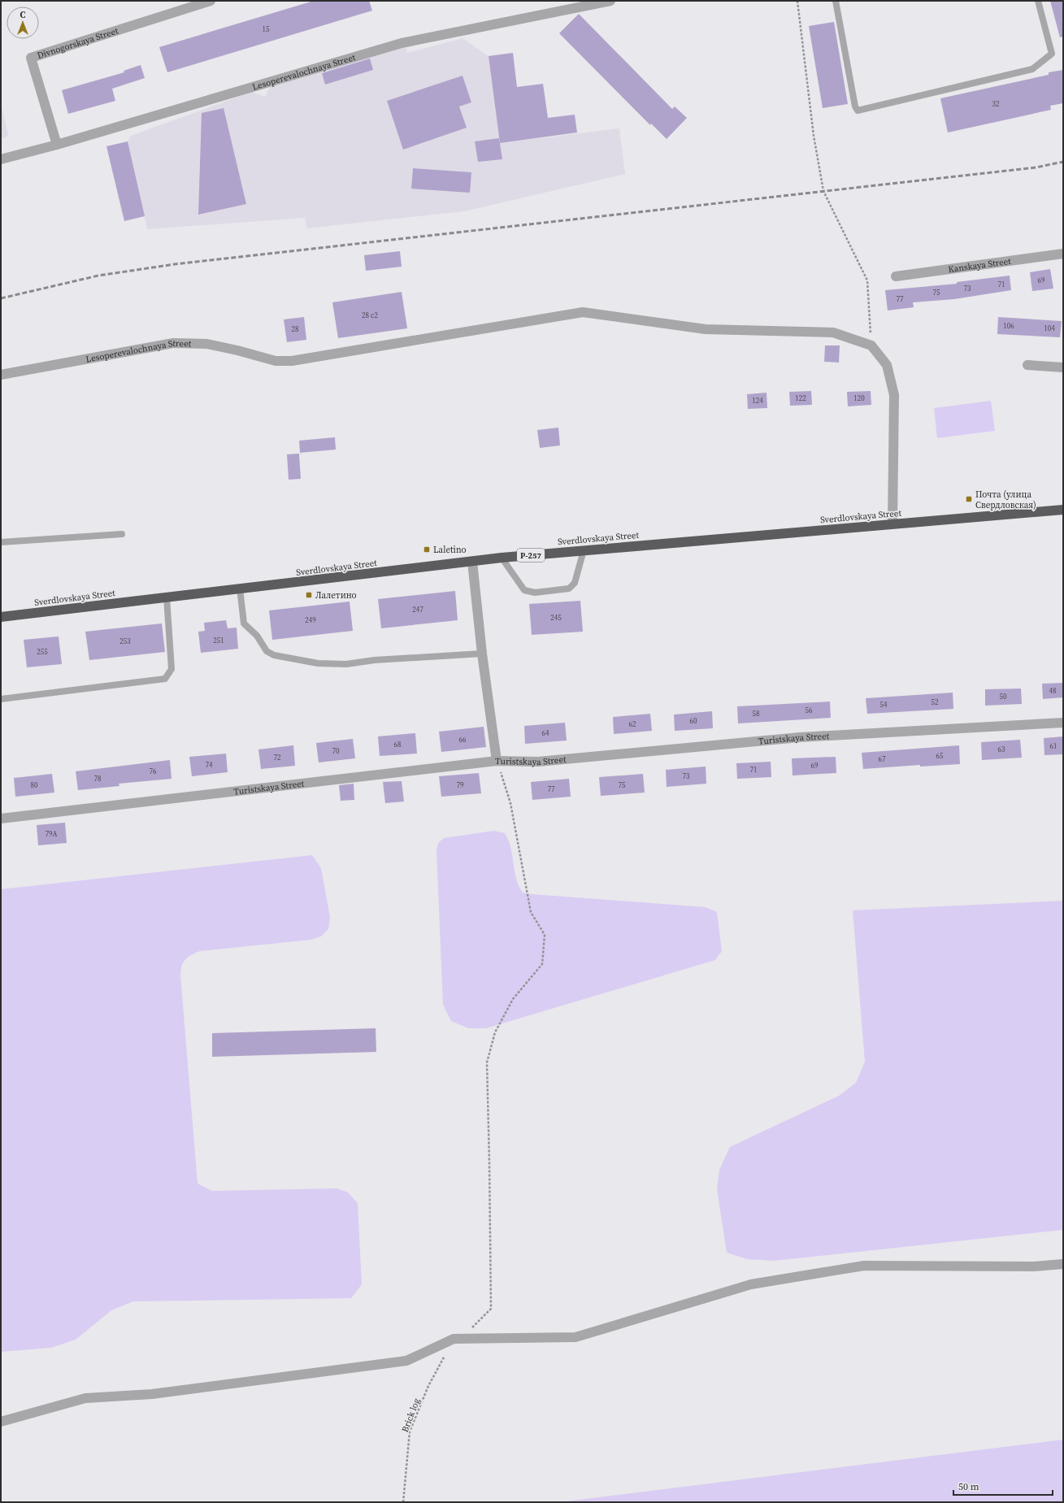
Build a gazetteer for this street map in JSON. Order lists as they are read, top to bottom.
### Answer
{
  "streets": {
    "highway": ["Sverdlovskaya Street", "Р-257"],
    "street": [
      "Divnogorskaya Street",
      "Lesoperevalochnaya Street",
      "Kanskaya Street",
      "Turistskaya Street"
    ],
    "path": ["Brick log"]
  },
  "crossings": [
    ["Divnogorskaya Street", "Lesoperevalochnaya Street"]
  ],
  "places": {
    "transit": ["Почта (улица Свердловская)", "Laletino", "Лалетино"]
  },
  "house_numbers": [
    "15",
    "32",
    "69",
    "71",
    "73",
    "75",
    "77",
    "28 с2",
    "106",
    "104",
    "28",
    "122",
    "120",
    "124",
    "247",
    "245",
    "249",
    "251",
    "253",
    "255",
    "48",
    "50",
    "52",
    "54",
    "56",
    "58",
    "60",
    "62",
    "64",
    "66",
    "68",
    "61",
    "63",
    "70",
    "65",
    "72",
    "67",
    "74",
    "69",
    "71",
    "76",
    "73",
    "78",
    "80",
    "79",
    "75",
    "77",
    "79А"
  ],
  "scale_bar": "50 m",
  "north": "top"
}
